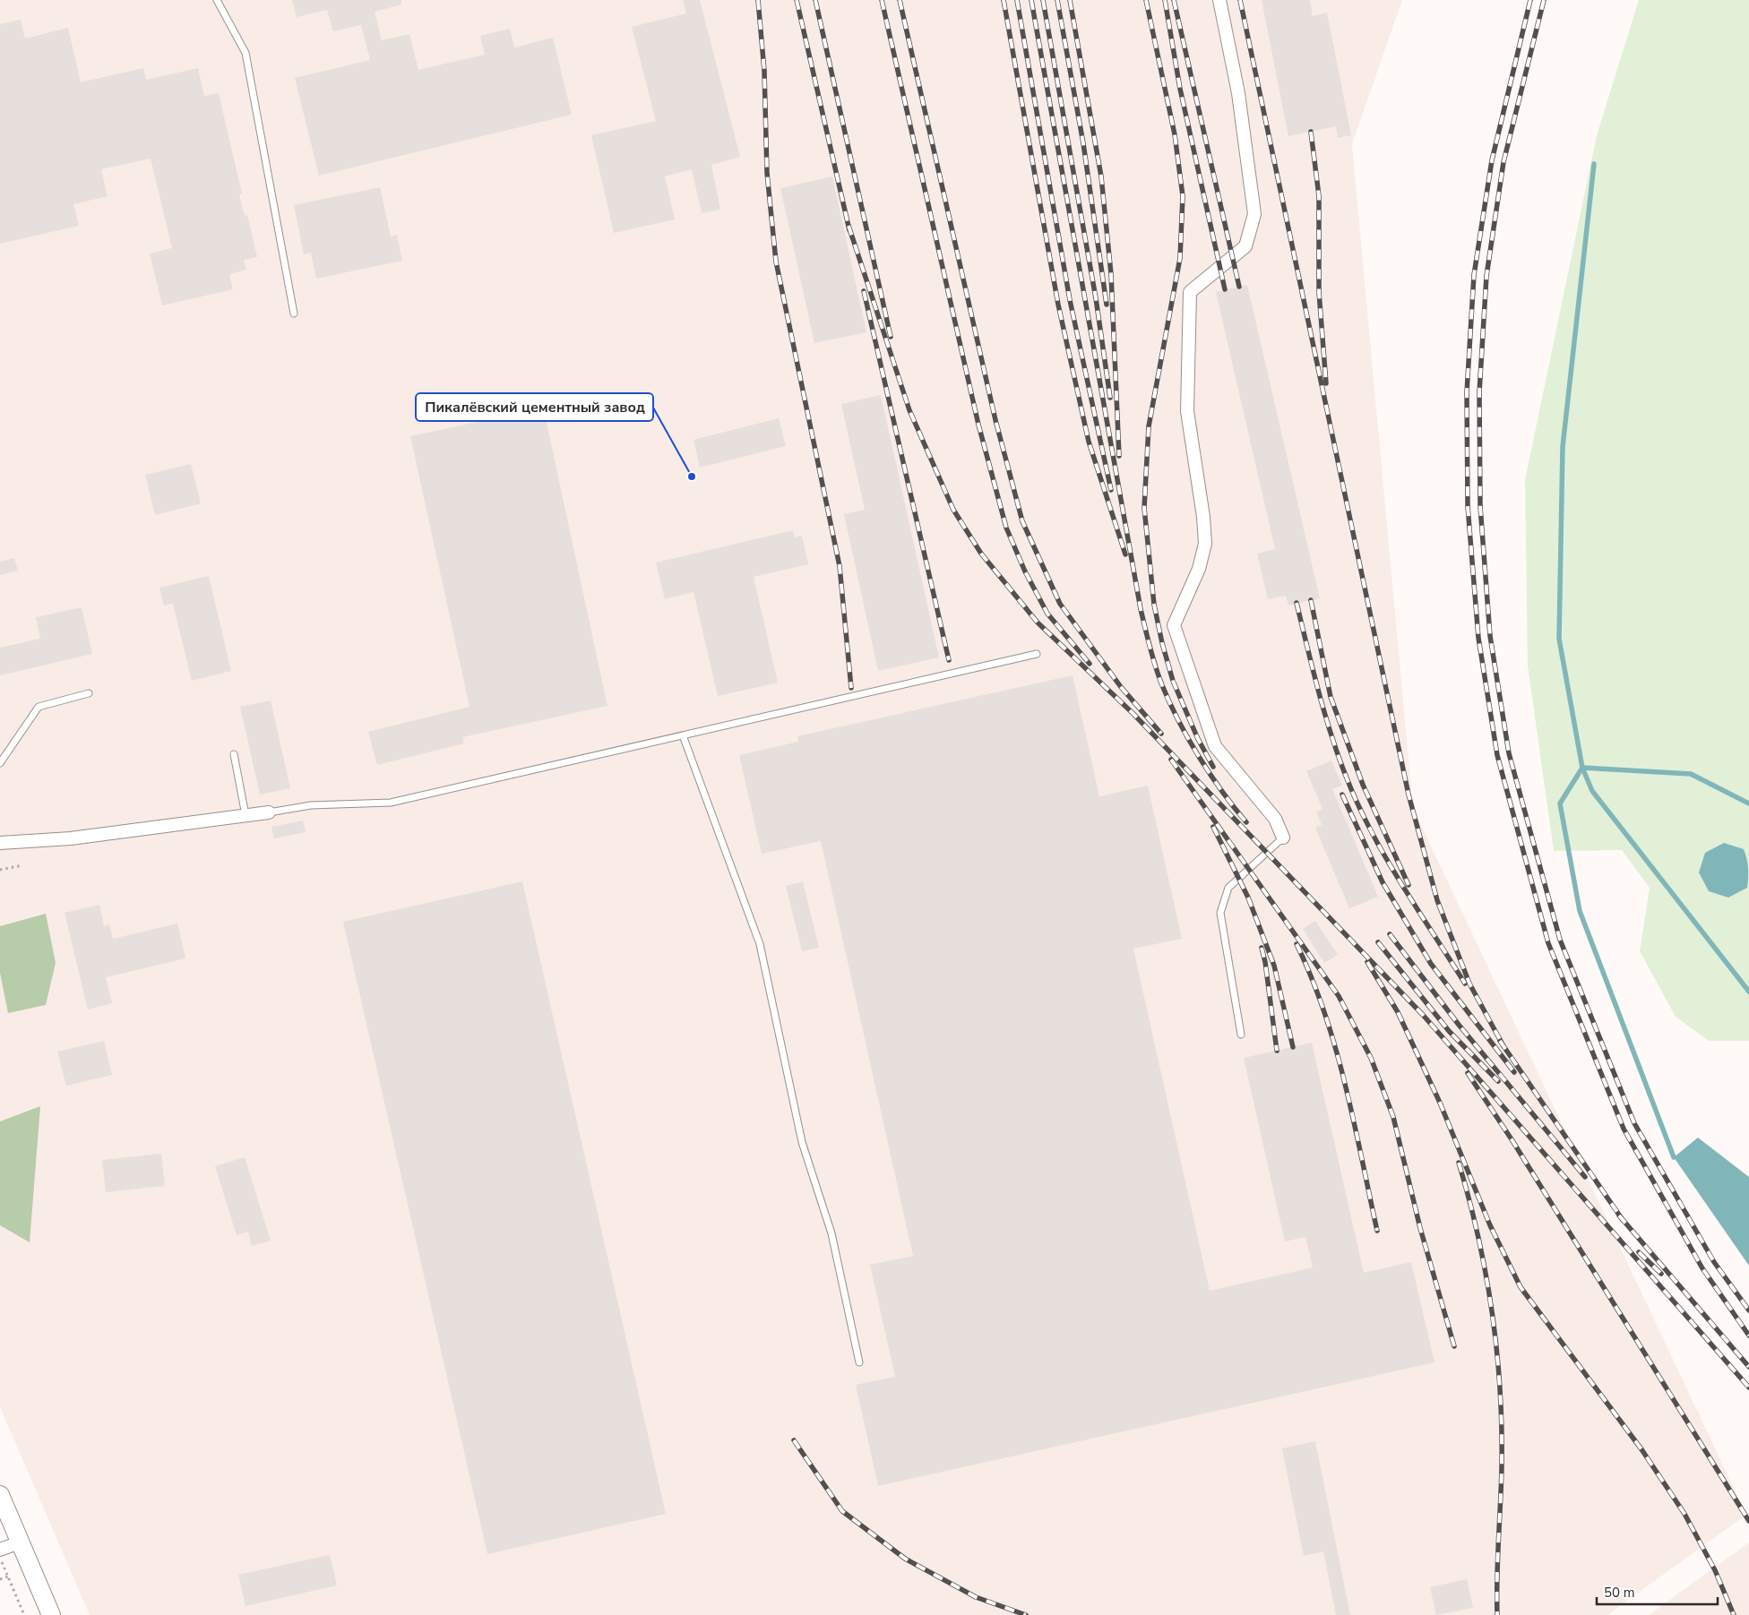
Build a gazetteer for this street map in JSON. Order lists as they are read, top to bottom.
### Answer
{
  "places": ["Пикалёвский цементный завод"],
  "scale_bar": "50 m"
}
